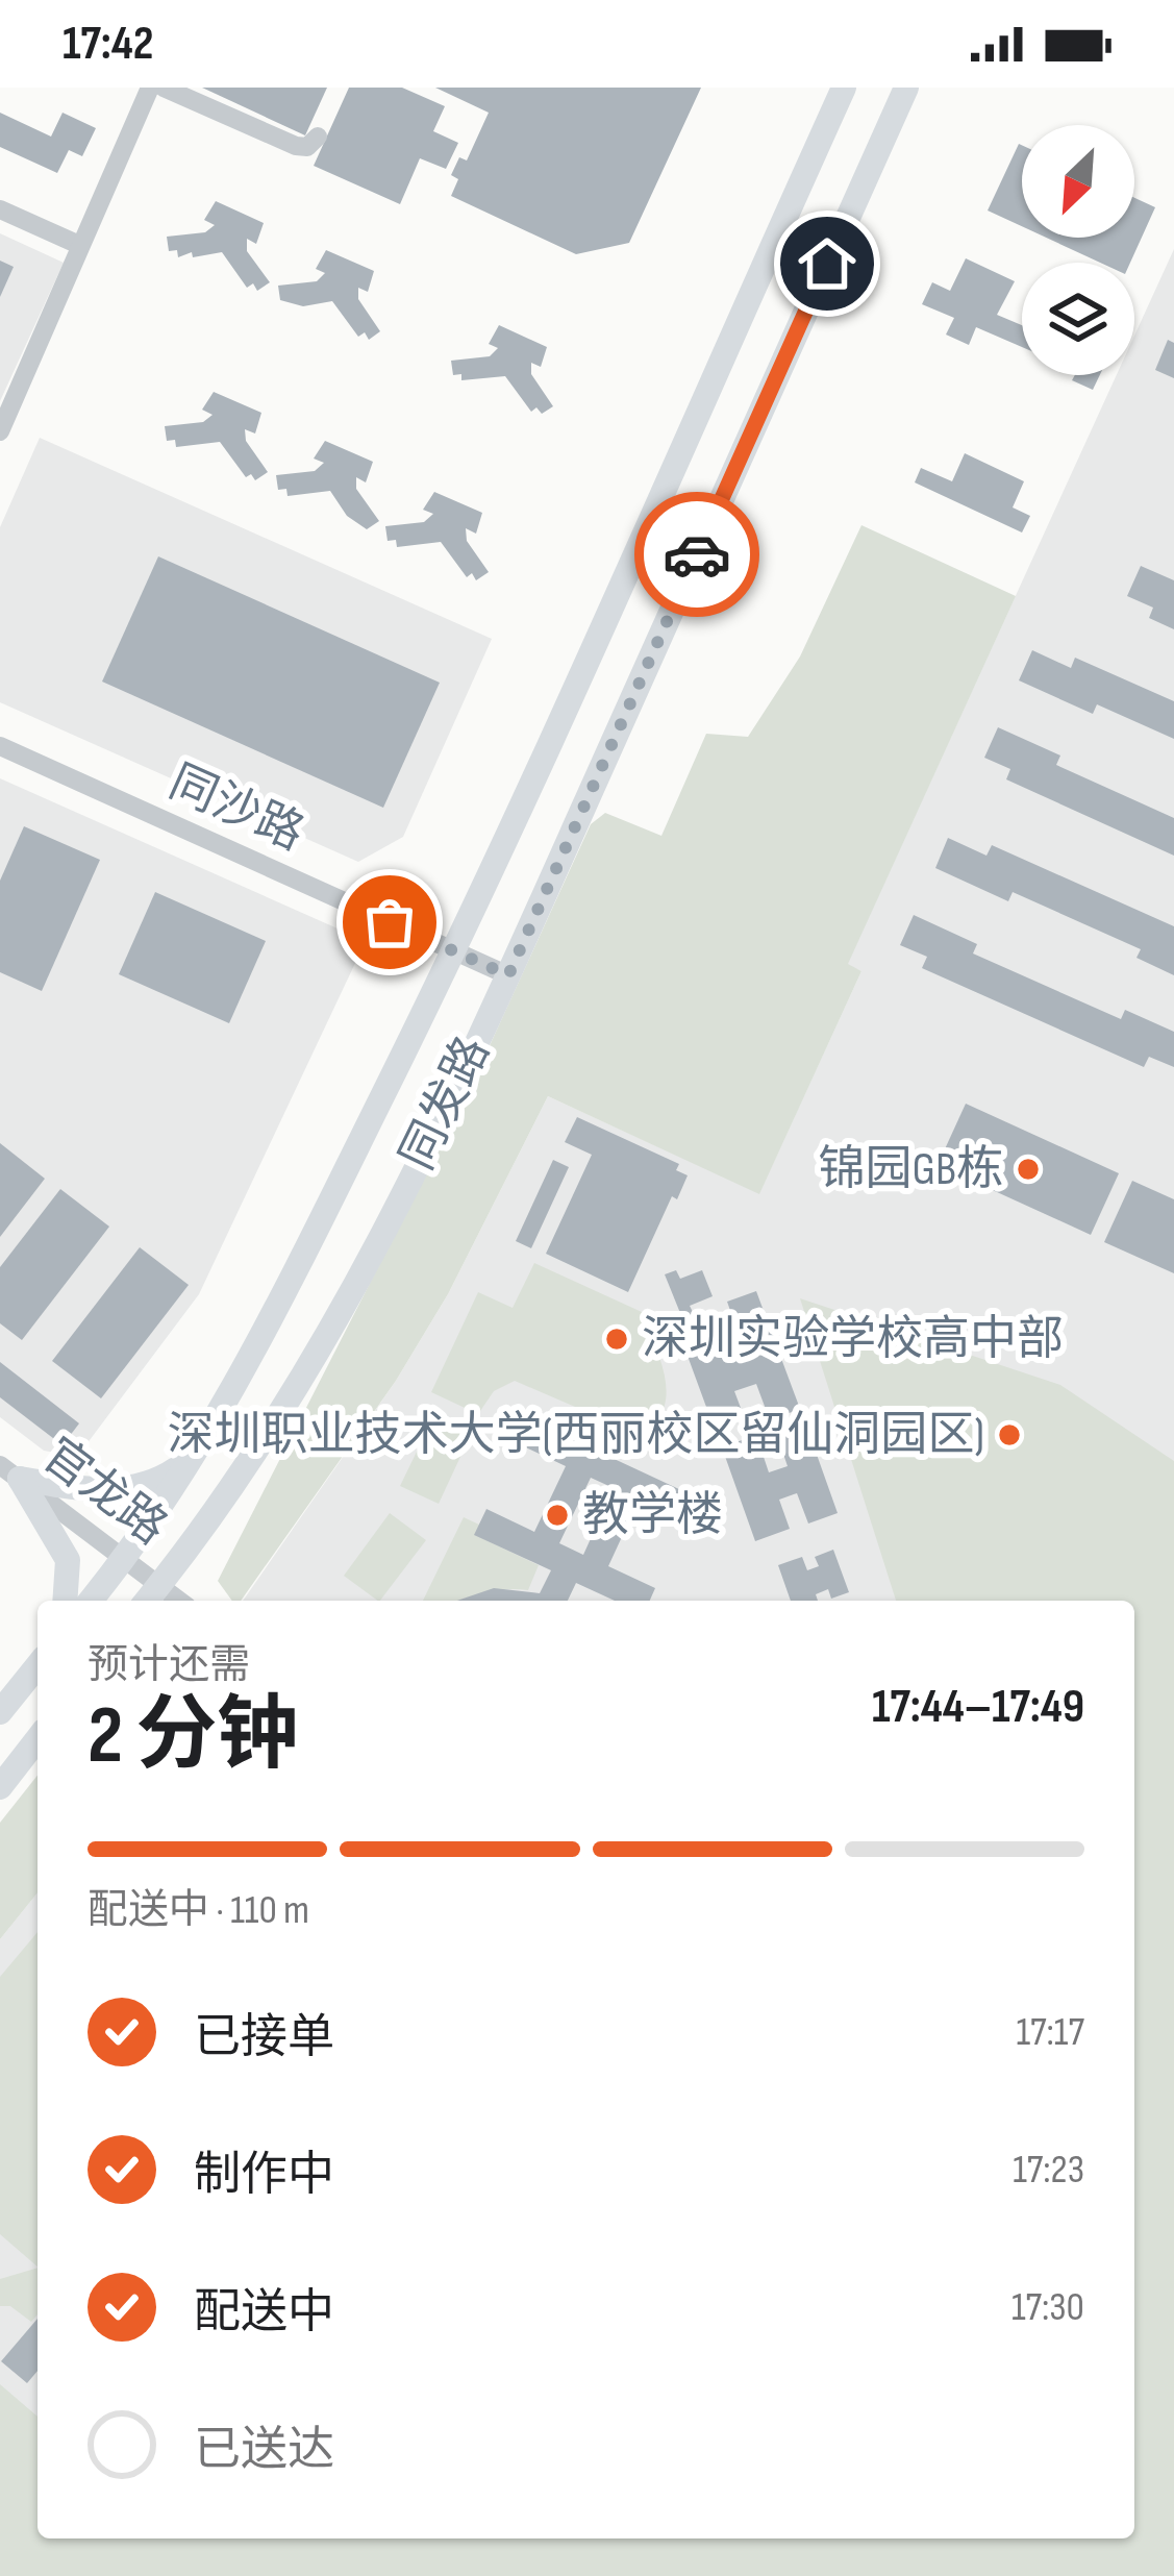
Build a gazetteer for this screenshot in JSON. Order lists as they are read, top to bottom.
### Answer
{
  "streets": {
    "main road": ["同发路"],
    "street": ["同沙路", "官龙路"]
  },
  "crossings": [
    ["同沙路", "同发路"],
    ["同发路", "官龙路"]
  ],
  "places": [
    "锦园GB栋",
    "深圳实验学校高中部",
    "深圳职业技术大学(西丽校区留仙洞园区)",
    "教学楼"
  ],
  "north": "bottom left",
  "page": {
    "status": "17:42",
    "heading": ["2 分钟", "预计还需", "17:44–17:49"],
    "bar": "配送中 · 110 m",
    "list": [
      ["已接单", "17:17"],
      ["制作中", "17:23"],
      ["配送中", "17:30"],
      "已送达"
    ]
  }
}
